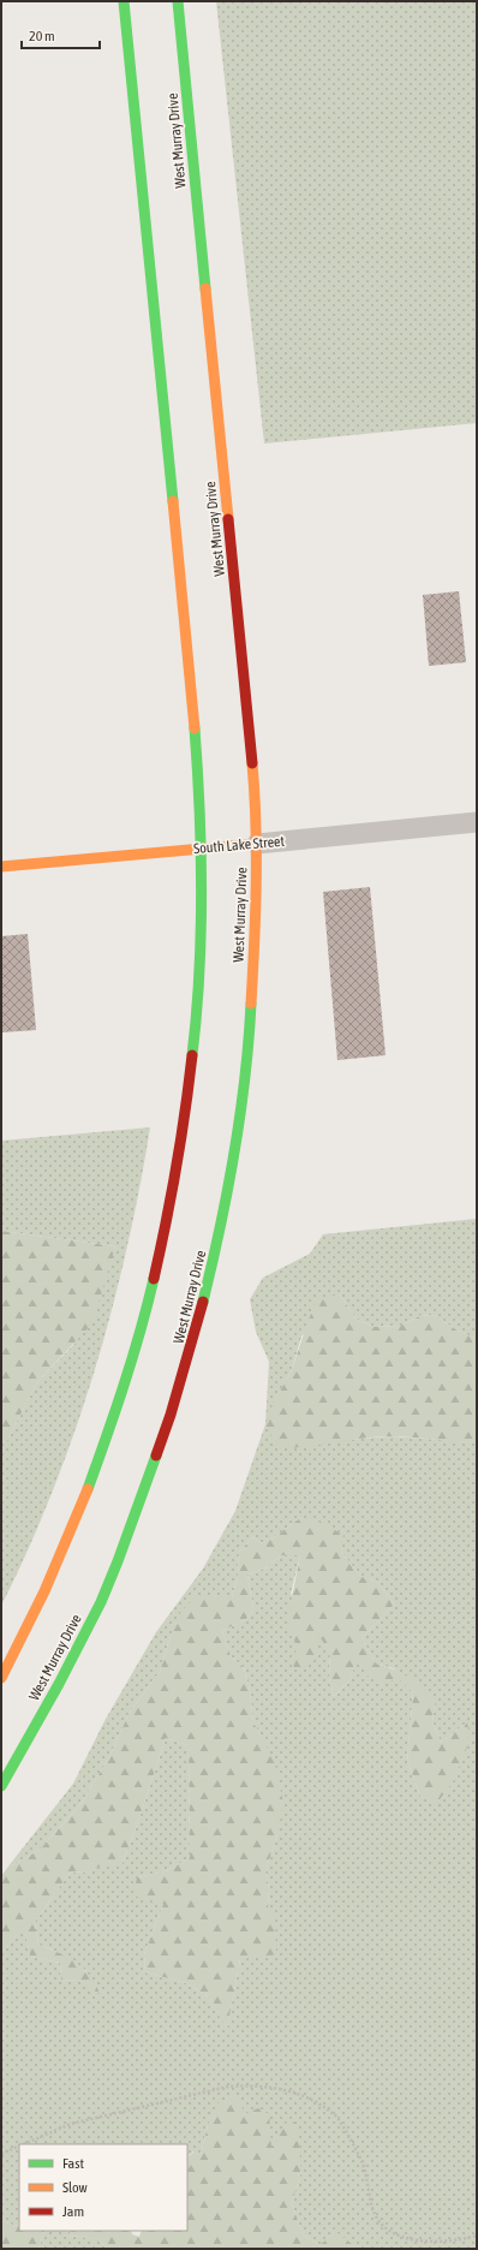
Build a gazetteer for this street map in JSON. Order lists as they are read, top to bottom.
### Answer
{
  "streets": {
    "main road": ["West Murray Drive", "South Lake Street"]
  },
  "crossings": [
    ["West Murray Drive", "South Lake Street"]
  ],
  "legend": ["Fast", "Slow", "Jam"],
  "scale_bar": "20 m"
}
